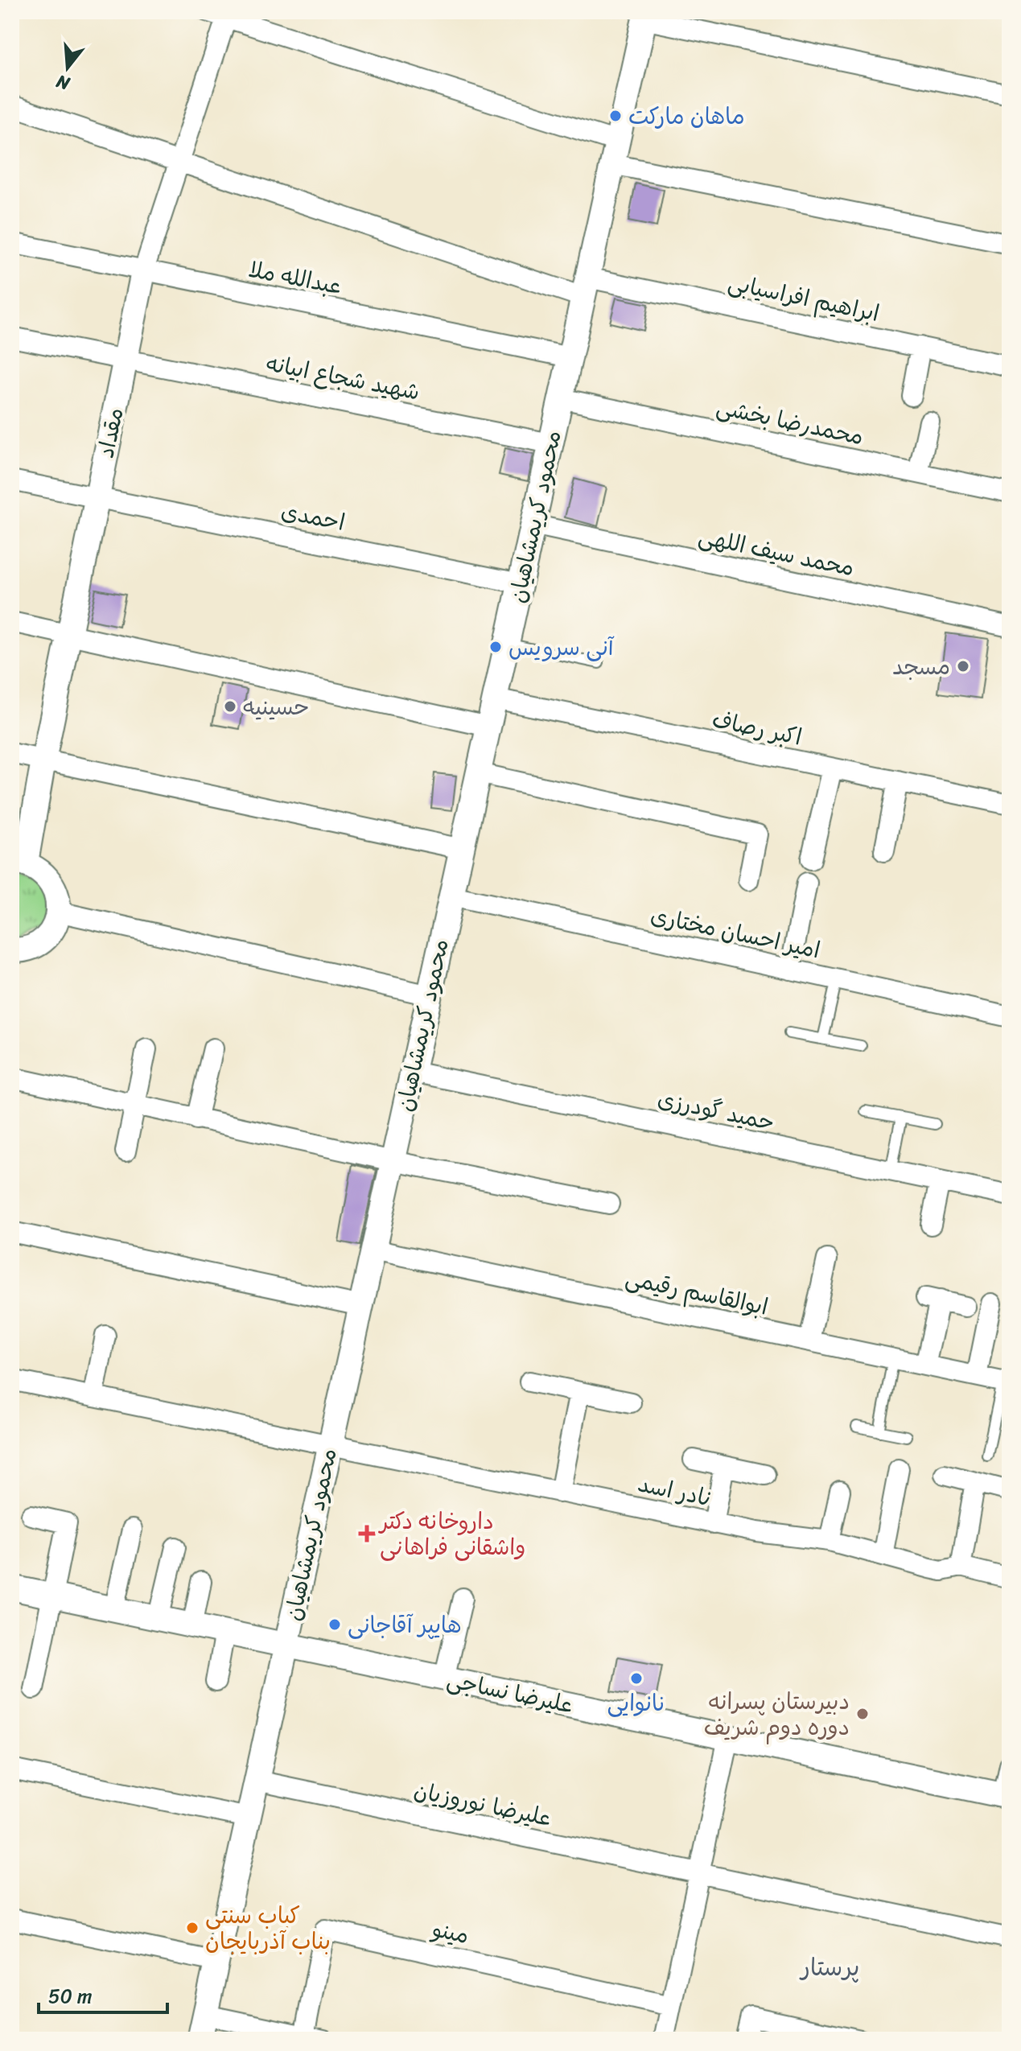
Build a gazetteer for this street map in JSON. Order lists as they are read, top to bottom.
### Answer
{
  "streets": {
    "street": [
      "عبدالله ملا",
      "ابراهیم افراسیابی",
      "شهید شجاع ابیانه",
      "محمدرضا بخشی",
      "مقداد",
      "احمدی",
      "محمود کریمشاهیان",
      "محمد سیف اللهی",
      "اکبر رصاف",
      "امیر احسان مختاری",
      "حمید گودرزی",
      "ابوالقاسم رقیمی",
      "نادر اسد",
      "علیرضا نساجی",
      "علیرضا نوروزیان",
      "مینو"
    ]
  },
  "crossings": [
    ["عبدالله ملا", "مقداد"],
    ["عبدالله ملا", "محمود کریمشاهیان"],
    ["ابراهیم افراسیابی", "مقداد"],
    ["ابراهیم افراسیابی", "محمود کریمشاهیان"],
    ["شهید شجاع ابیانه", "مقداد"],
    ["شهید شجاع ابیانه", "محمود کریمشاهیان"],
    ["محمدرضا بخشی", "محمود کریمشاهیان"],
    ["مقداد", "احمدی"],
    ["احمدی", "محمود کریمشاهیان"],
    ["محمود کریمشاهیان", "محمد سیف اللهی"],
    ["محمود کریمشاهیان", "اکبر رصاف"],
    ["محمود کریمشاهیان", "امیر احسان مختاری"],
    ["محمود کریمشاهیان", "حمید گودرزی"],
    ["محمود کریمشاهیان", "ابوالقاسم رقیمی"],
    ["محمود کریمشاهیان", "نادر اسد"],
    ["محمود کریمشاهیان", "علیرضا نساجی"],
    ["محمود کریمشاهیان", "علیرضا نوروزیان"]
  ],
  "districts": ["پرستار"],
  "places": {
    "other": [
      "ماهان مارکت",
      "آنی سرویس",
      "مسجد",
      "حسینیه",
      "هایپر آقاجانی",
      "نانوایی",
      "دبیرستان پسرانه دوره دوم شریف",
      "کباب سنتی بناب آذربایجان"
    ],
    "health": ["داروخانه دکتر واشقانی فراهانی"]
  },
  "scale_bar": "50 m",
  "north": "bottom"
}
